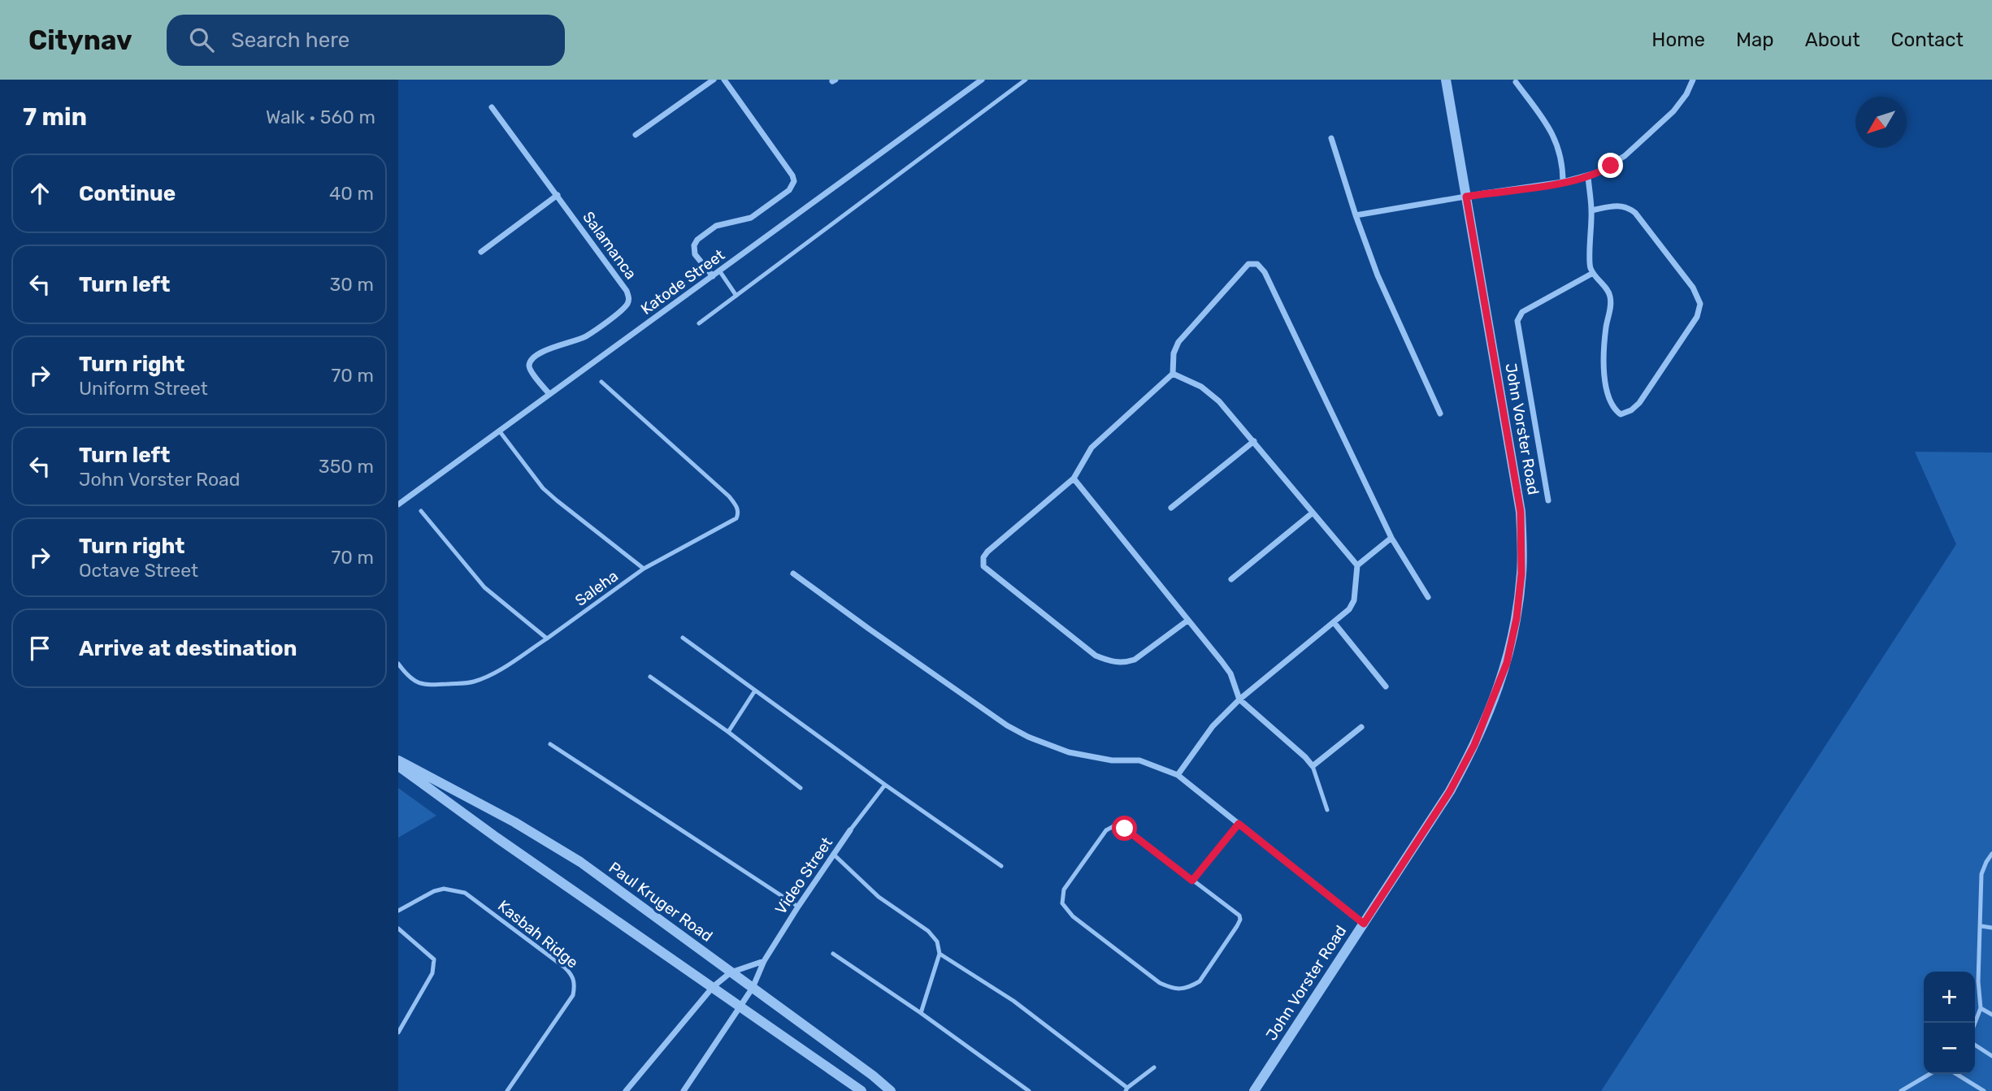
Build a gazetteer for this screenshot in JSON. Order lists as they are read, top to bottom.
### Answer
{
  "streets": {
    "street": [
      "Salamanca",
      "Katode Street",
      "John Vorster Road",
      "Video Street",
      "Paul Kruger Road"
    ],
    "lane": ["Saleha", "Kasbah Ridge"]
  },
  "crossings": [
    ["Salamanca", "Katode Street"],
    ["Katode Street", "Saleha"],
    ["Video Street", "Paul Kruger Road"]
  ],
  "north": "bottom left",
  "page": {
    "header": "Citynav",
    "search": "Search here",
    "nav": [
      "Home",
      "Map",
      "About",
      "Contact"
    ],
    "heading": ["7 min", "Walk · 560 m"],
    "list": [
      ["Continue", "40 m"],
      ["Turn left", "30 m"],
      ["Turn right", "Uniform Street", "70 m"],
      ["Turn left", "John Vorster Road", "350 m"],
      ["Turn right", "Octave Street", "70 m"],
      "Arrive at destination"
    ],
    "map_buttons": ["+", "−"]
  }
}
